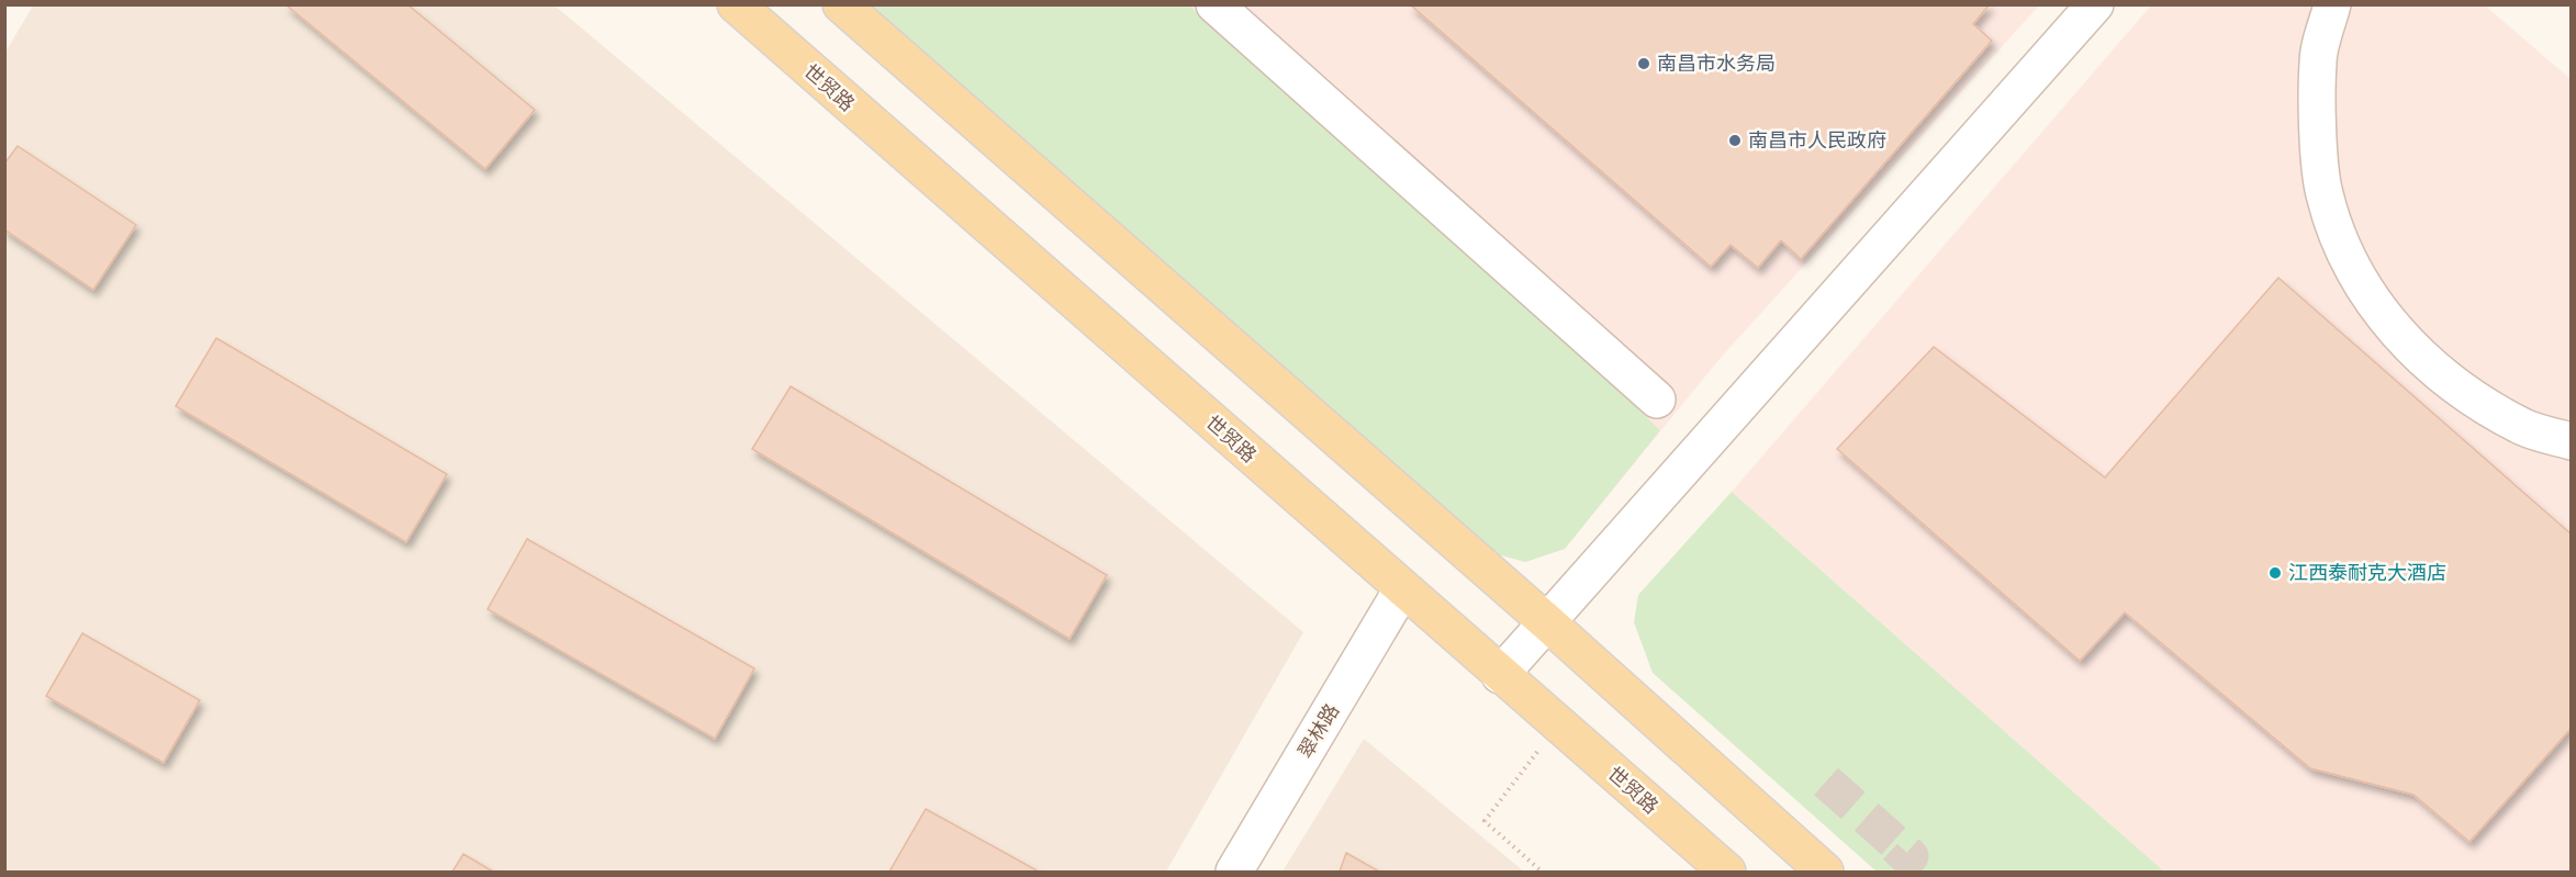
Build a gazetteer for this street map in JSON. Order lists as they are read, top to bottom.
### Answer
{
  "streets": {
    "main road": ["世贸路"],
    "street": ["翠林路"]
  },
  "crossings": [
    ["世贸路", "翠林路"]
  ],
  "places": ["南昌市水务局", "南昌市人民政府", "江西泰耐克大酒店"]
}
